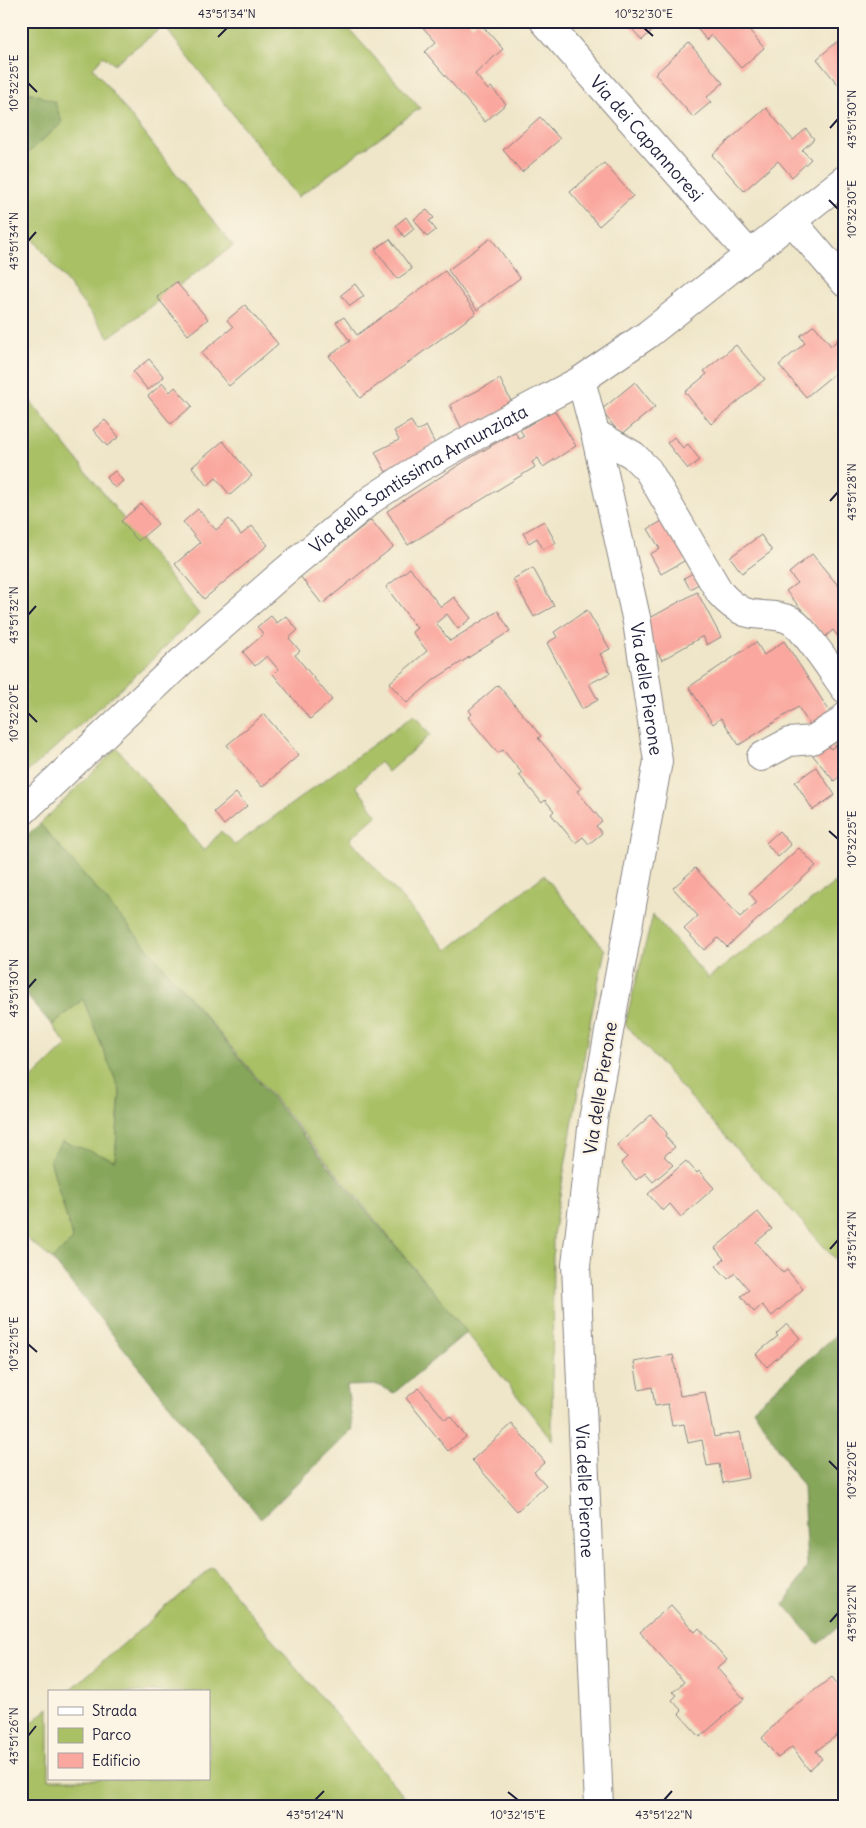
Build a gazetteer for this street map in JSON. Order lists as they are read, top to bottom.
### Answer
{
  "streets": {
    "street": ["Via dei Capannoresi", "Via della Santissima Annunziata", "Via delle Pierone"]
  },
  "crossings": [
    ["Via dei Capannoresi", "Via della Santissima Annunziata"],
    ["Via della Santissima Annunziata", "Via delle Pierone"]
  ],
  "legend": ["Strada", "Parco", "Edificio"],
  "coordinates": [
    "43°51'34\"N",
    "10°32'30\"E",
    "10°32'25\"E",
    "43°51'30\"N",
    "43°51'28\"N",
    "43°51'32\"N",
    "10°32'20\"E",
    "43°51'24\"N",
    "10°32'15\"E",
    "43°51'22\"N",
    "43°51'26\"N"
  ]
}
